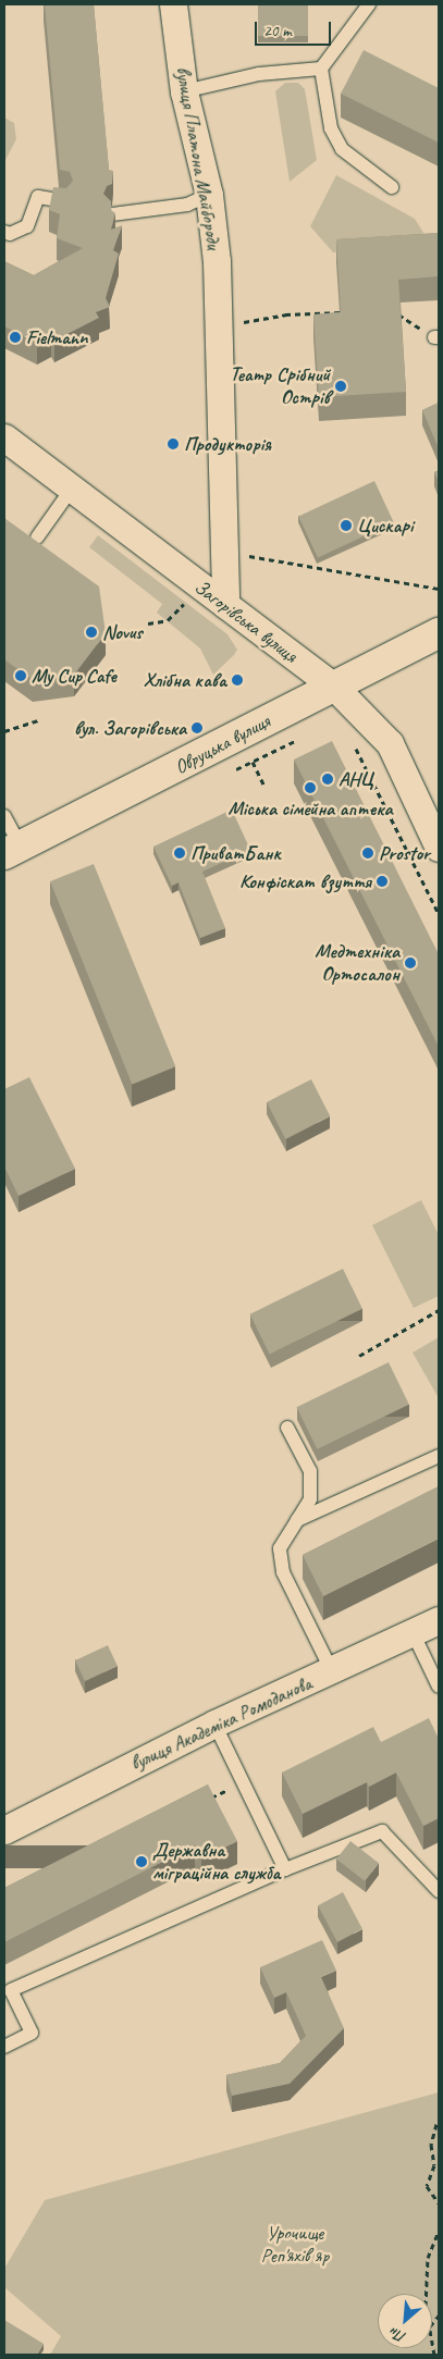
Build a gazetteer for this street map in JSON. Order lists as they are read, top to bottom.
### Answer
{
  "streets": {
    "street": [
      "вулиця Платона Майбороди",
      "Загорівська вулиця",
      "Овруцька вулиця",
      "вулиця Академіка Ромоданова"
    ]
  },
  "crossings": [
    ["вулиця Платона Майбороди", "Загорівська вулиця"],
    ["Загорівська вулиця", "Овруцька вулиця"]
  ],
  "parks": ["Урочище Реп'яхів яр"],
  "places": [
    "Fielmann",
    "Театр Срібний Острів",
    "Продукторія",
    "Цискарі",
    "Novus",
    "My Cup Cafe",
    "Хлібна кава",
    "вул. Загорівська",
    "АНЦ",
    "Міська сімейна аптека",
    "ПриватБанк",
    "Prostor",
    "Конфіскат взуття",
    "Медтехніка Ортосалон",
    "Державна міграційна служба"
  ],
  "scale_bar": "20 m",
  "north": "bottom left"
}
